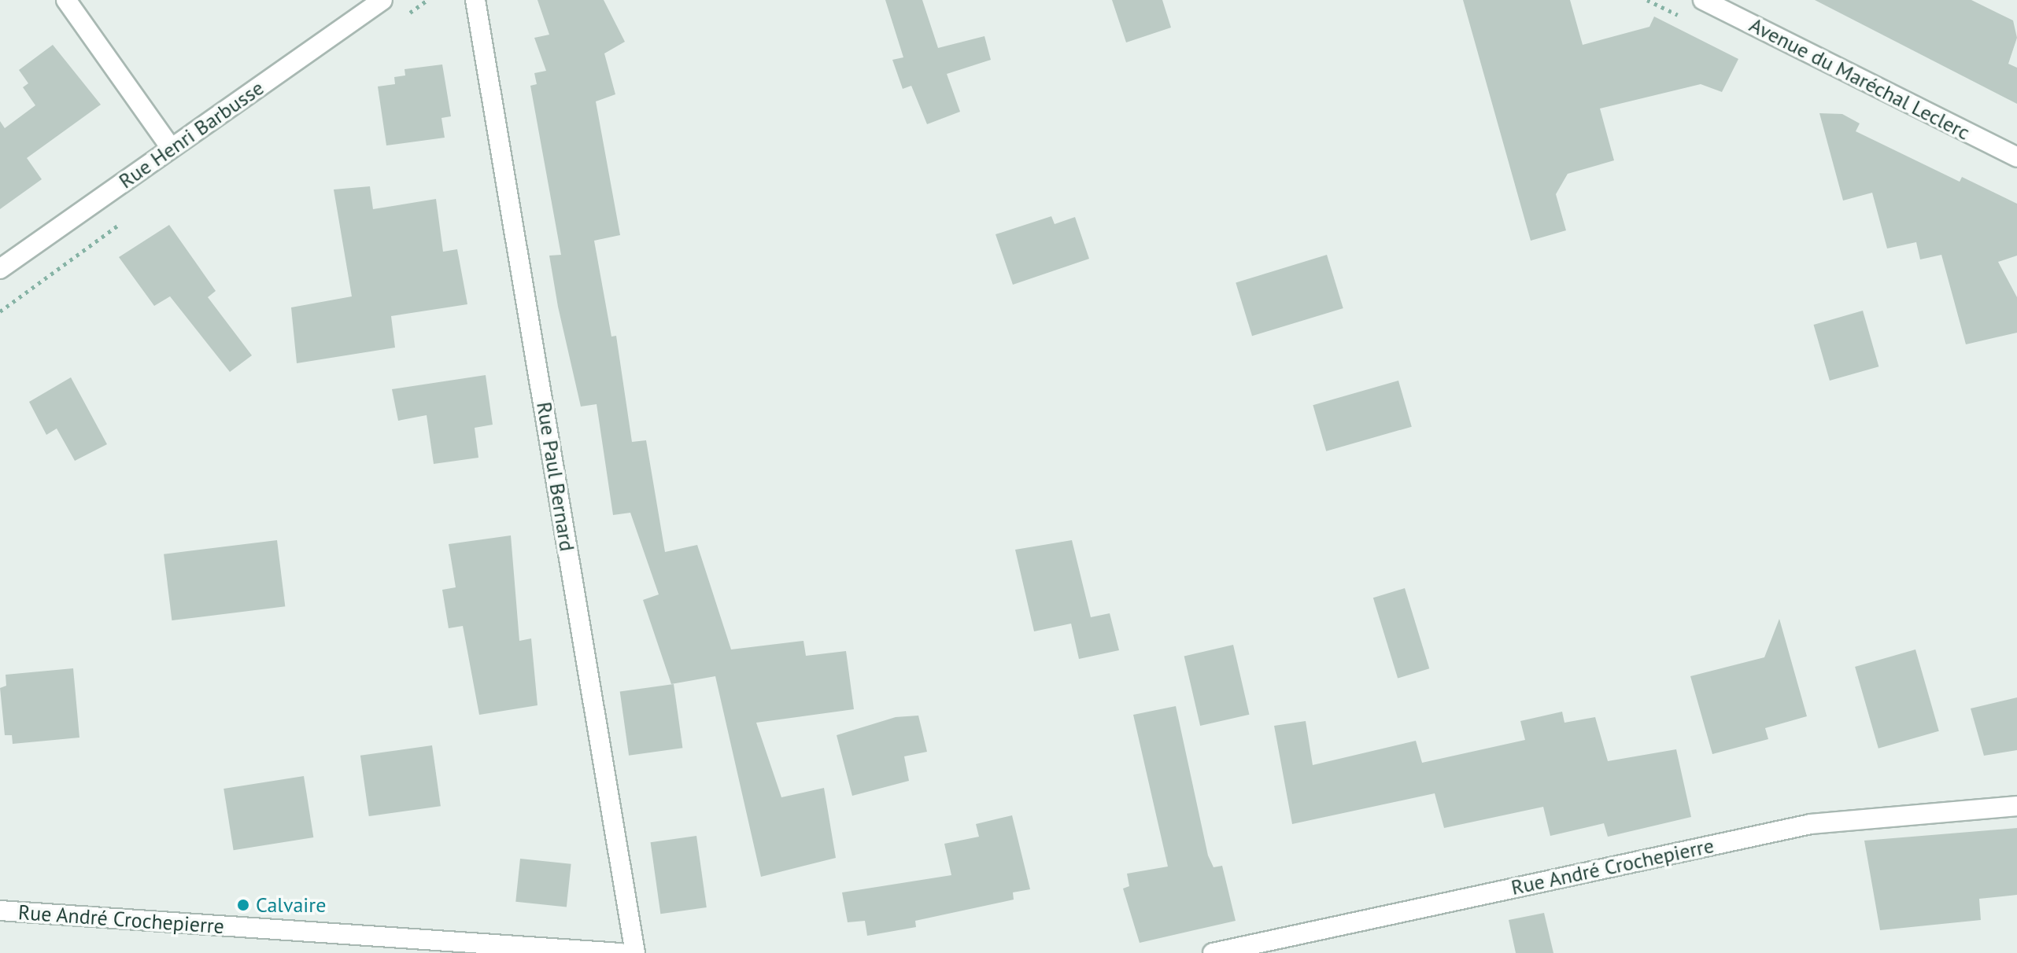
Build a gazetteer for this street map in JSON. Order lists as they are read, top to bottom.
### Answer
{
  "streets": {
    "street": [
      "Avenue du Maréchal Leclerc",
      "Rue Henri Barbusse",
      "Rue Paul Bernard",
      "Rue André Crochepierre"
    ]
  },
  "places": ["Calvaire"]
}
